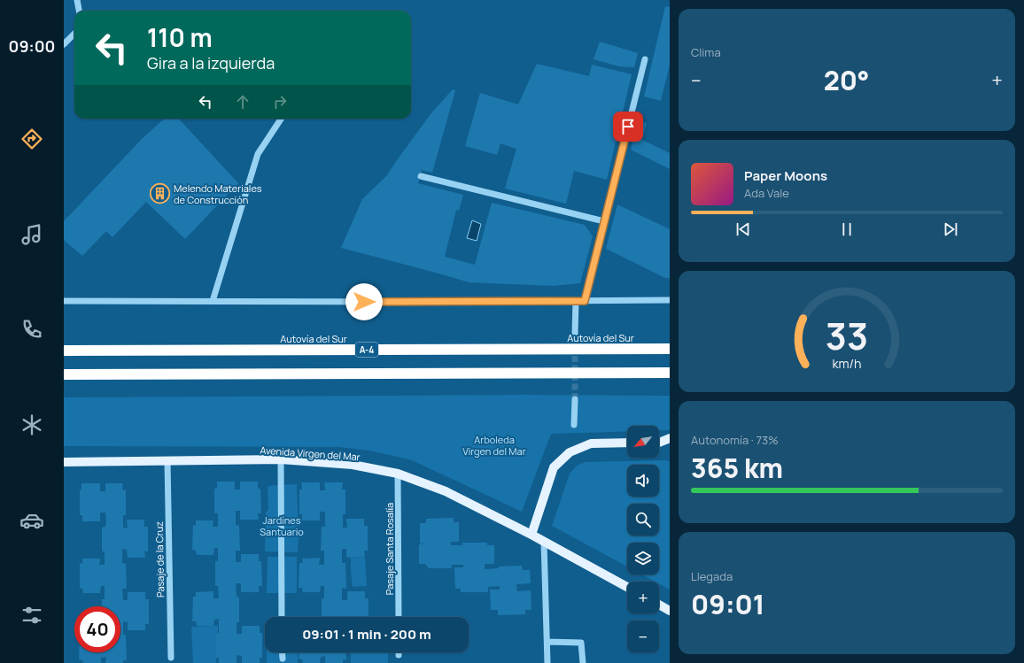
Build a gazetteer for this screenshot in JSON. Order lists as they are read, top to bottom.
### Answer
{
  "streets": {
    "highway": ["Autovía del Sur", "A-4"],
    "main road": ["Avenida Virgen del Mar"],
    "street": ["Pasaje Santa Rosalía", "Pasaje de la Cruz"]
  },
  "crossings": [
    ["Avenida Virgen del Mar", "Pasaje Santa Rosalía"],
    ["Avenida Virgen del Mar", "Pasaje de la Cruz"]
  ],
  "parks": ["Arboleda Virgen del Mar", "Jardínes Santuario"],
  "places": {
    "building": ["Melendo Materiales de Construcción"]
  },
  "north": "bottom left",
  "page": {
    "tabs": "09:00",
    "tile": [
      "Clima",
      ["Autonomía · 73%", "365 km"],
      ["Llegada", "09:01"]
    ],
    "turn": ["110 m", "Gira a la izquierda"],
    "heat": ["−", "20°", "+"],
    "song": ["Paper Moons", "Ada Vale"],
    "map_buttons": ["+", "−"],
    "limit": "40",
    "trip": "09:01 · 1 min · 200 m",
    "gauge": ["33", "km/h"]
  }
}
